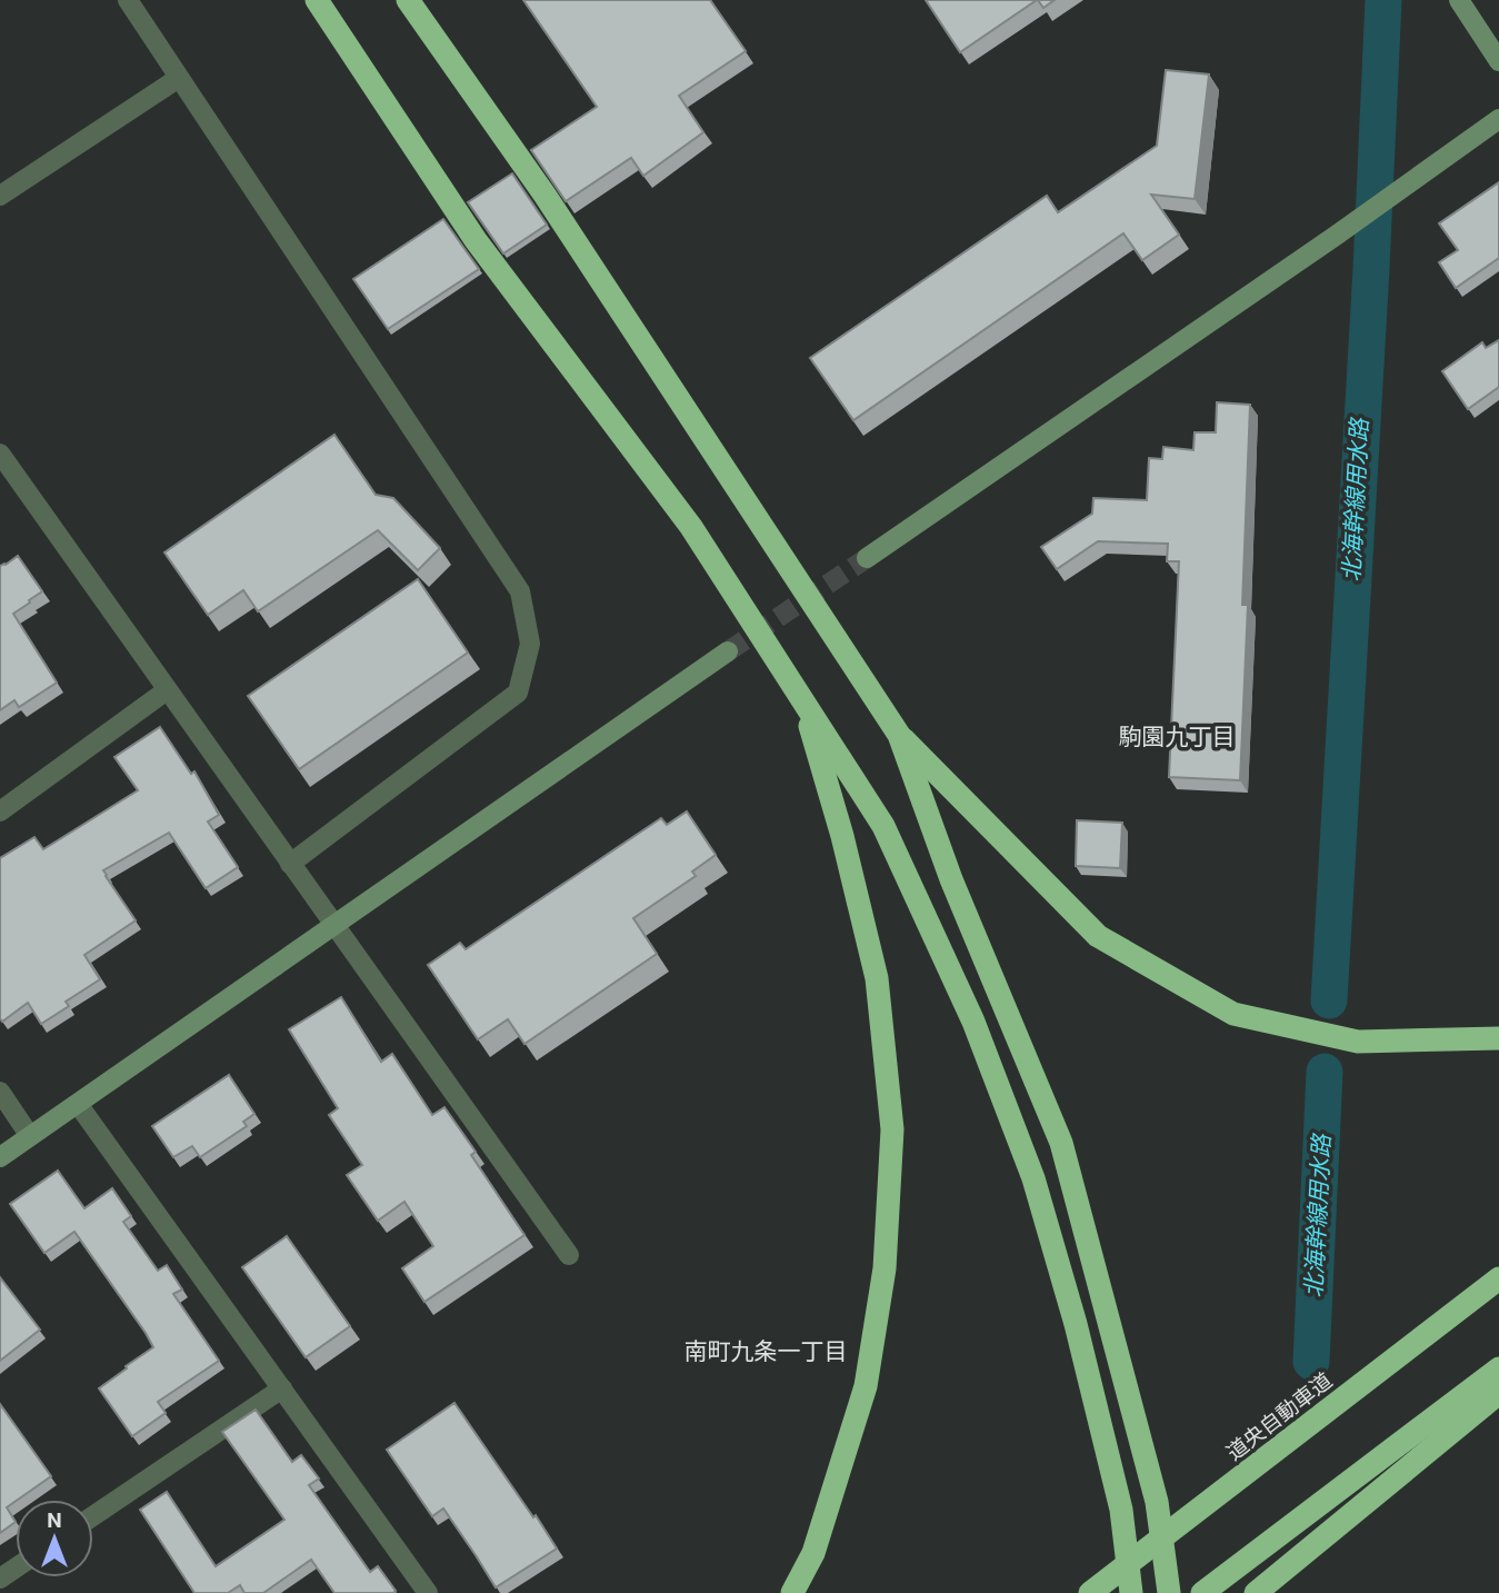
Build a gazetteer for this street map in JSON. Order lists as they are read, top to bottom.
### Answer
{
  "streets": {
    "highway": ["道央自動車道"]
  },
  "districts": ["駒園九丁目", "南町九条一丁目"],
  "water": ["北海幹線用水路"],
  "north": "top"
}
